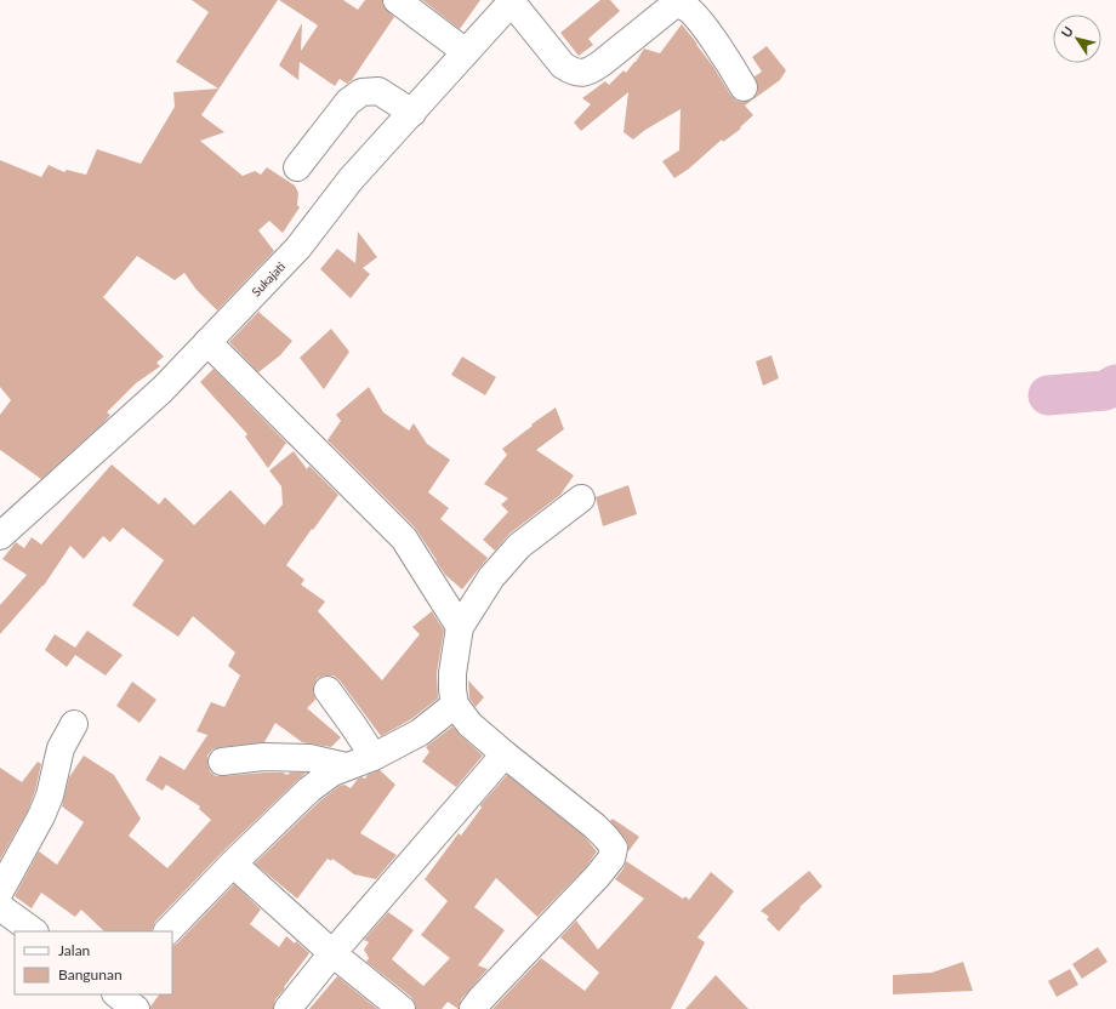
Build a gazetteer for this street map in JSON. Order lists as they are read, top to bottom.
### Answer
{
  "streets": {
    "main road": ["Sukajati"]
  },
  "legend": ["Jalan", "Bangunan"],
  "north": "top left"
}
